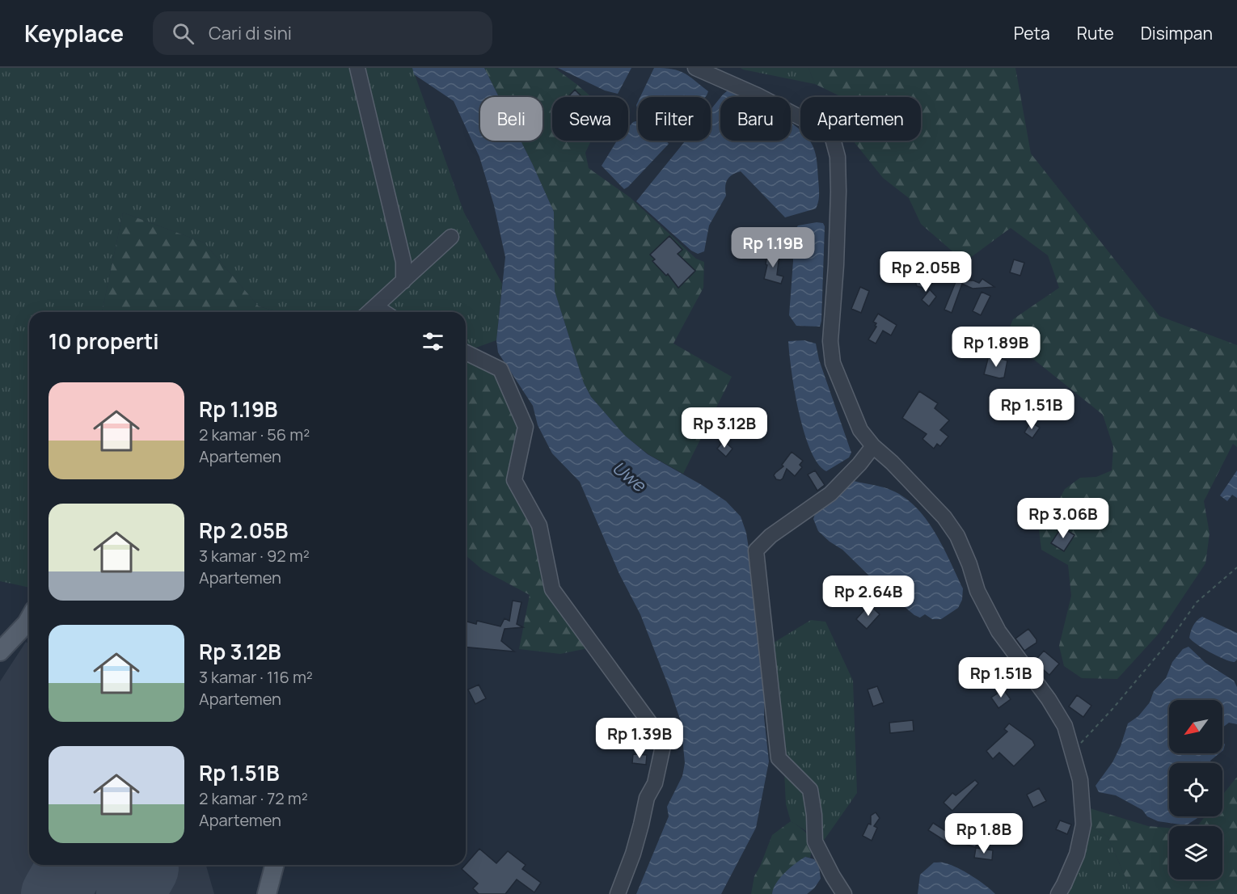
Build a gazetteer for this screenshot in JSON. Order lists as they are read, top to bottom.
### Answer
{
  "water": ["Uwe"],
  "north": "bottom left",
  "page": {
    "header": "Keyplace",
    "search": "Cari di sini",
    "nav": ["Peta", "Rute", "Disimpan"],
    "chip": [
      "Beli",
      "Sewa",
      "Filter",
      "Baru",
      "Apartemen"
    ],
    "price": [
      "Rp 1.19B",
      "Rp 2.05B",
      "Rp 1.89B",
      "Rp 1.51B",
      "Rp 3.12B",
      "Rp 3.06B",
      "Rp 2.64B",
      "Rp 1.51B",
      "Rp 1.39B",
      "Rp 1.8B"
    ],
    "heading": "10 properti",
    "list": [
      {
        "name": "Rp 1.19B",
        "note": "2 kamar · 56 m² · Apartemen"
      },
      {
        "name": "Rp 2.05B",
        "note": "3 kamar · 92 m² · Apartemen"
      },
      {
        "name": "Rp 3.12B",
        "note": "3 kamar · 116 m² · Apartemen"
      },
      {
        "name": "Rp 1.51B",
        "note": "2 kamar · 72 m² · Apartemen"
      }
    ]
  }
}
